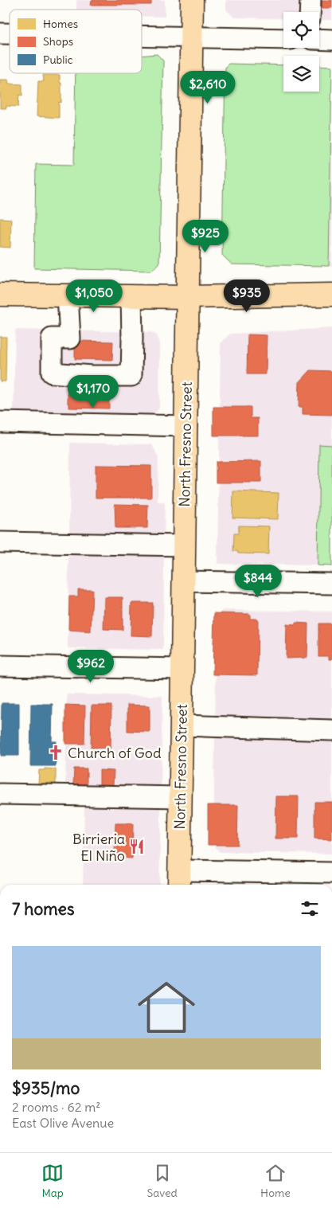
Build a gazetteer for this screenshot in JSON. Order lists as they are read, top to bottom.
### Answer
{
  "streets": {
    "main road": ["North Fresno Street"]
  },
  "places": {
    "church": ["Church of God"],
    "restaurant": ["Birrieria El Niño"]
  },
  "legend": ["Homes", "Shops", "Public"],
  "page": {
    "price": [
      "$2,610",
      "$925",
      "$1,050",
      "$935",
      "$1,170",
      "$844",
      "$962"
    ],
    "heading": "7 homes",
    "list": [
      {
        "name": "$935/mo",
        "note": "2 rooms · 62 m² · East Olive Avenue"
      }
    ],
    "tabs": ["Map", "Saved", "Home"]
  }
}
